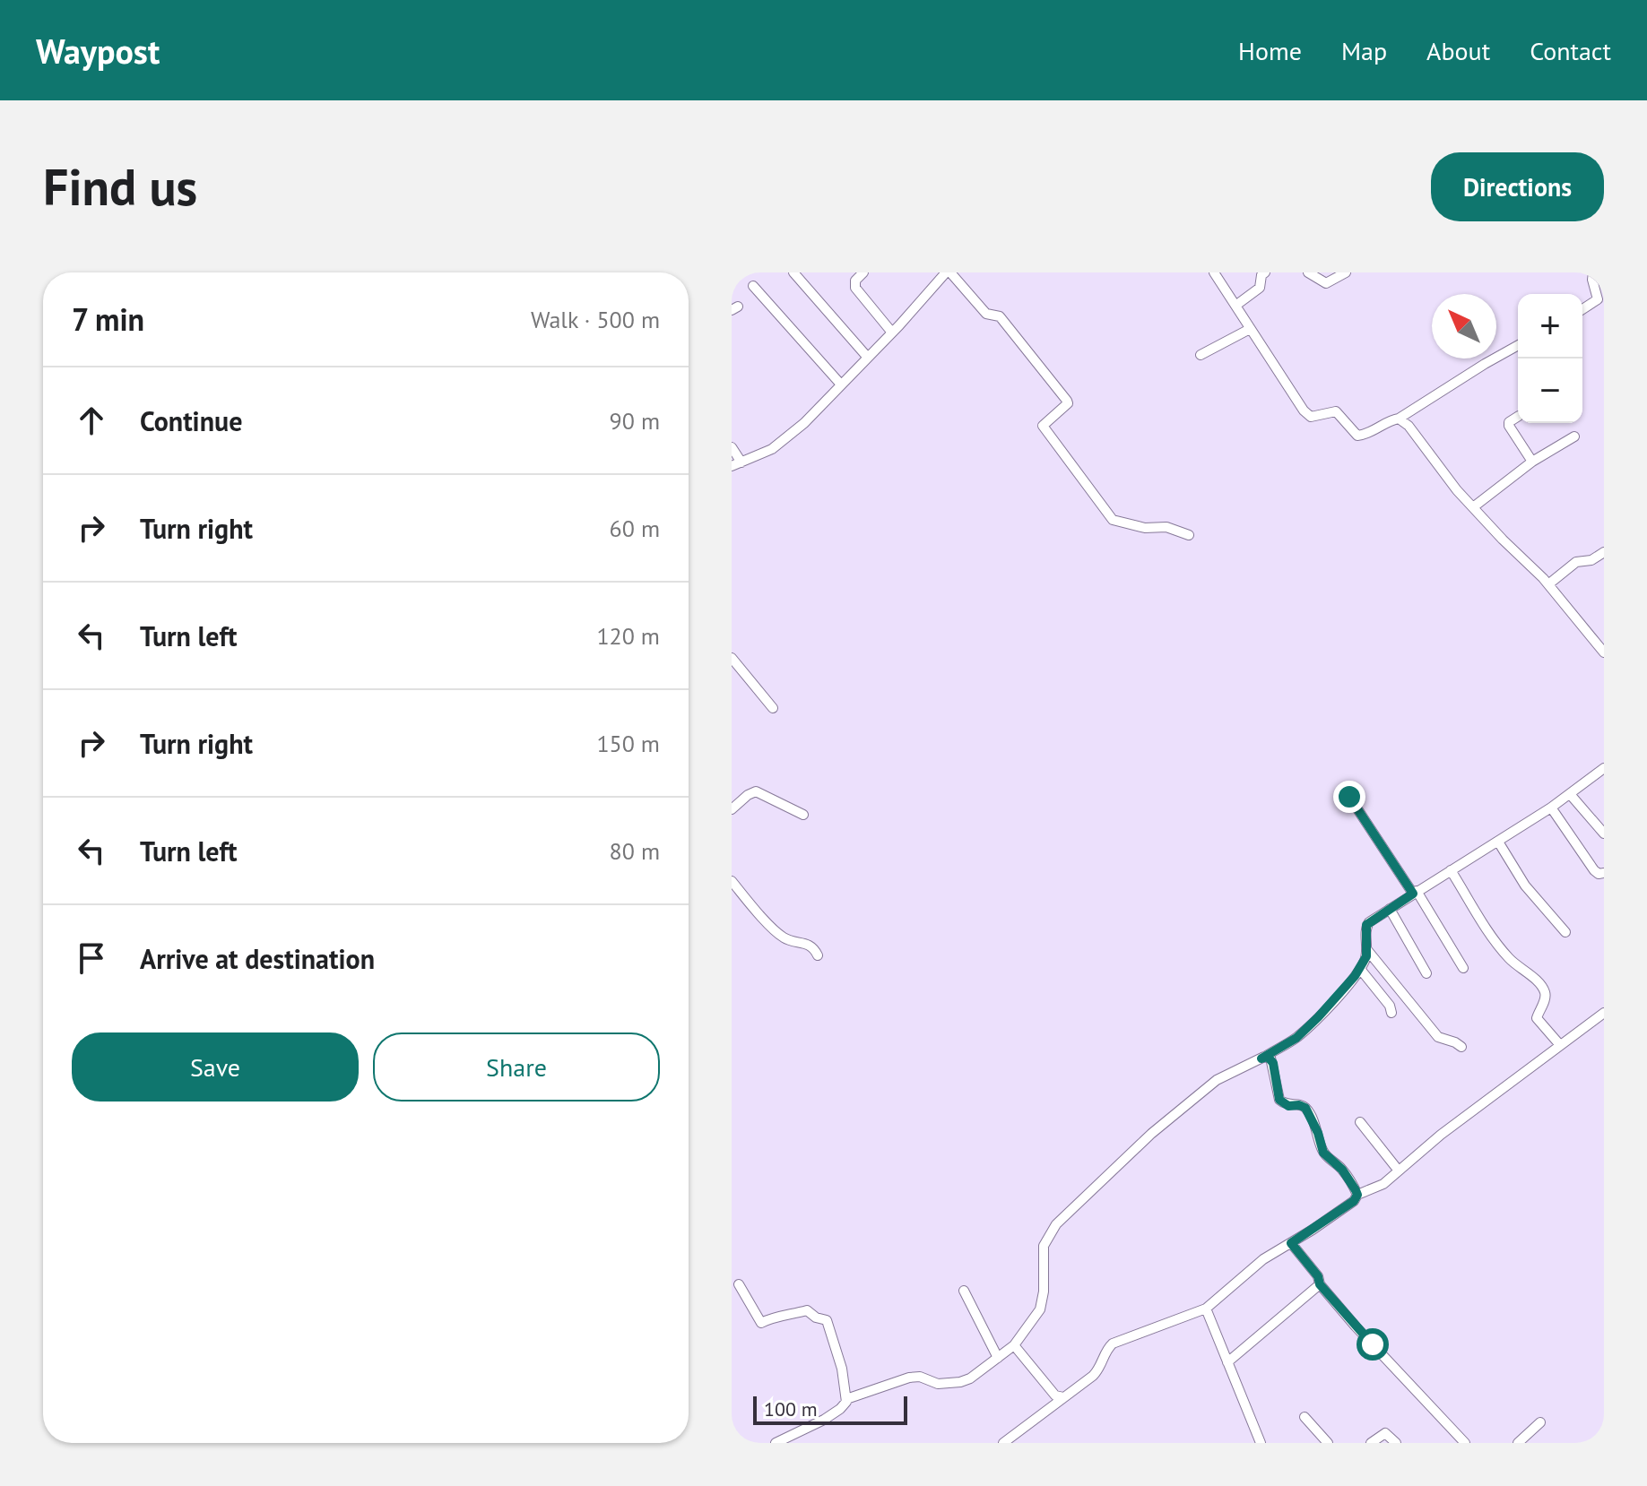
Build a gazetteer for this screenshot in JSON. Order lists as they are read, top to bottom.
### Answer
{
  "scale_bar": "100 m",
  "north": "top left",
  "page": {
    "header": "Waypost",
    "nav": [
      "Home",
      "Map",
      "About",
      "Contact"
    ],
    "buttons": [
      "Directions",
      ["Save", "Share"]
    ],
    "title": "Find us",
    "heading": ["7 min", "Walk · 500 m"],
    "map_buttons": ["+", "−"],
    "list": [
      ["Continue", "90 m"],
      ["Turn right", "60 m"],
      ["Turn left", "120 m"],
      ["Turn right", "150 m"],
      ["Turn left", "80 m"],
      "Arrive at destination"
    ],
    "scale": "100 m"
  }
}
